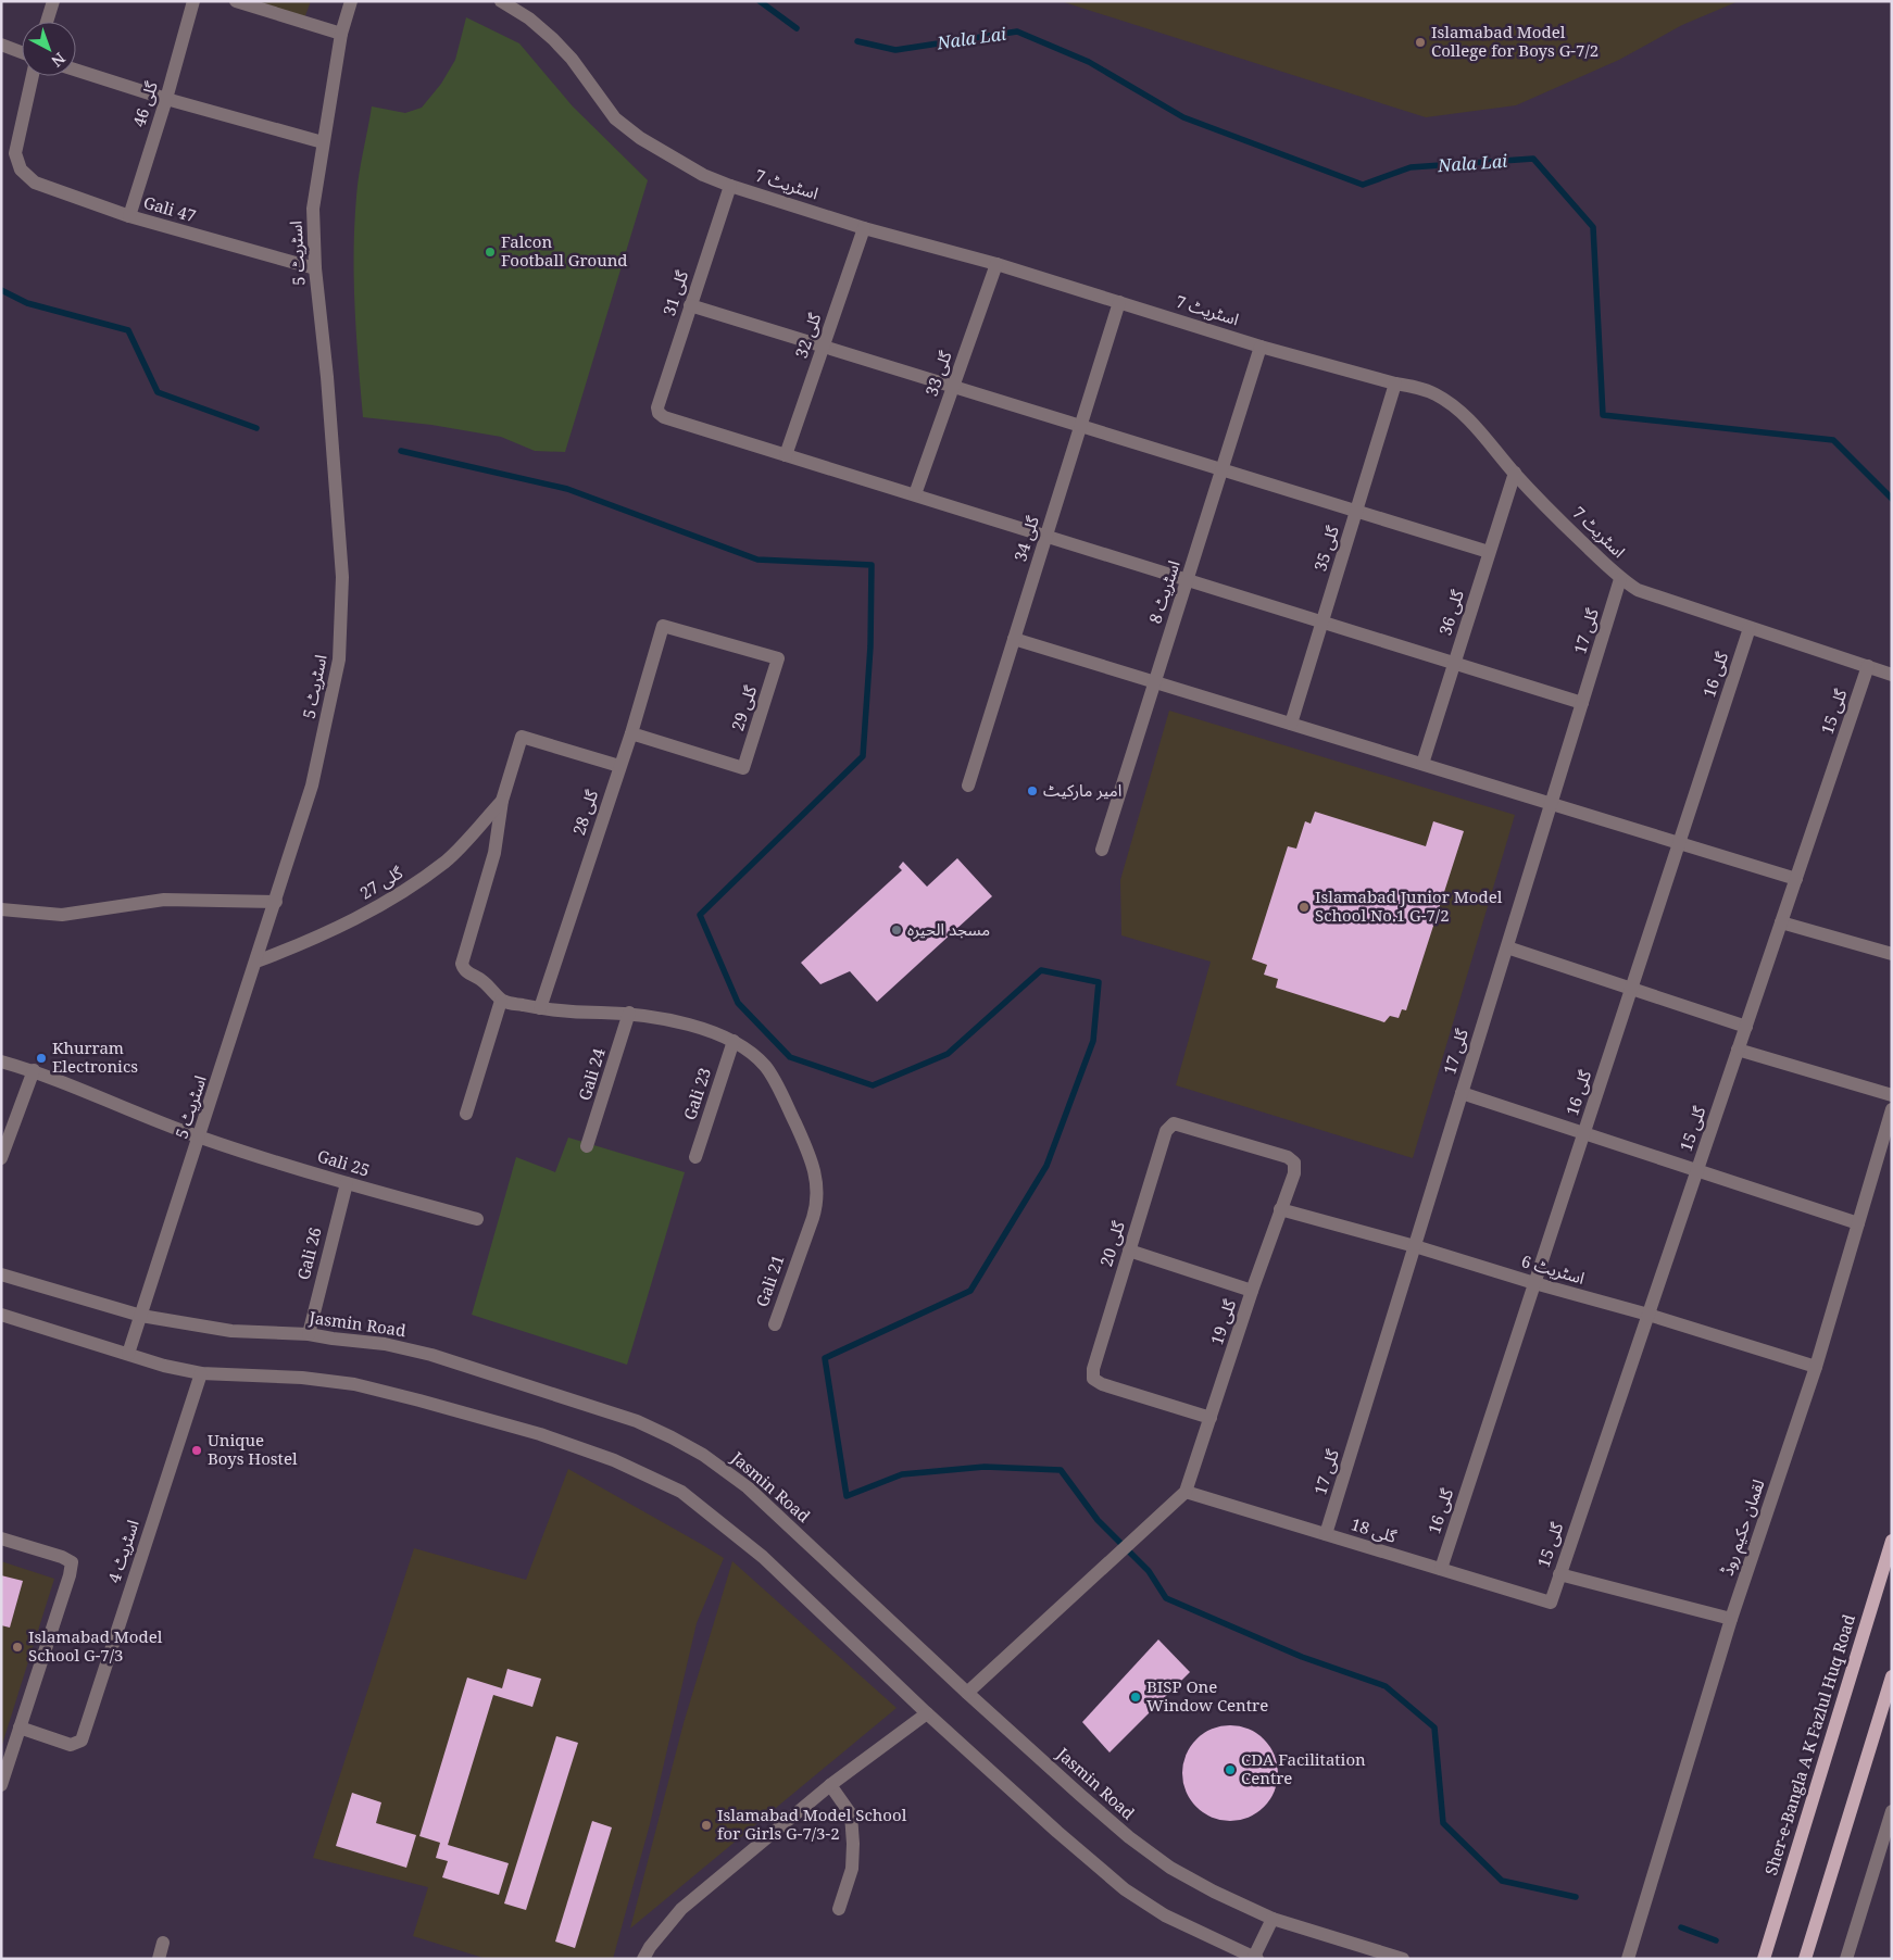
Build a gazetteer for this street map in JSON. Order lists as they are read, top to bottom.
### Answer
{
  "streets": {
    "main road": ["Sher-e-Bangla A K Fazlul Huq Road"],
    "street": [
      "گلی 46",
      "اسٹریٹ 7",
      "Gali 47",
      "اسٹریٹ 5",
      "گلی 31",
      "گلی 32",
      "گلی 33",
      "گلی 34",
      "گلی 35",
      "اسٹریٹ 8",
      "گلی 36",
      "گلی 17",
      "گلی 16",
      "گلی 29",
      "گلی 15",
      "گلی 28",
      "گلی 27",
      "Gali 24",
      "Gali 23",
      "Gali 25",
      "گلی 20",
      "Gali 26",
      "اسٹریٹ 6",
      "Gali 21",
      "گلی 19",
      "Jasmin Road",
      "لقمان حکیم روڈ",
      "گلی 18",
      "اسٹریٹ 4"
    ]
  },
  "crossings": [
    ["گلی 46", "Gali 47"],
    ["اسٹریٹ 7", "گلی 31"],
    ["اسٹریٹ 7", "گلی 32"],
    ["اسٹریٹ 7", "گلی 33"],
    ["اسٹریٹ 7", "گلی 34"],
    ["اسٹریٹ 7", "گلی 35"],
    ["اسٹریٹ 7", "اسٹریٹ 8"],
    ["اسٹریٹ 7", "گلی 36"],
    ["اسٹریٹ 7", "گلی 17"],
    ["اسٹریٹ 7", "گلی 16"],
    ["اسٹریٹ 7", "گلی 15"],
    ["Gali 47", "اسٹریٹ 5"],
    ["اسٹریٹ 5", "گلی 27"],
    ["اسٹریٹ 5", "Gali 25"],
    ["اسٹریٹ 5", "Jasmin Road"],
    ["گلی 31", "گلی 32"],
    ["گلی 17", "اسٹریٹ 6"],
    ["گلی 17", "گلی 18"],
    ["گلی 16", "اسٹریٹ 6"],
    ["گلی 16", "گلی 18"],
    ["گلی 29", "گلی 28"],
    ["گلی 15", "اسٹریٹ 6"],
    ["گلی 15", "گلی 18"],
    ["گلی 28", "گلی 27"],
    ["گلی 28", "Gali 21"],
    ["گلی 27", "Gali 21"],
    ["Gali 24", "Gali 21"],
    ["Gali 23", "Gali 21"],
    ["Gali 25", "Gali 26"],
    ["گلی 20", "گلی 19"],
    ["Gali 26", "Jasmin Road"],
    ["اسٹریٹ 6", "گلی 19"],
    ["اسٹریٹ 6", "لقمان حکیم روڈ"],
    ["گلی 19", "گلی 18"]
  ],
  "water": ["Nala Lai"],
  "places": [
    "Islamabad Model College for Boys G-7/2",
    "Falcon Football Ground",
    "امیر مارکیٹ",
    "Islamabad Junior Model School No.1 G-7/2",
    "مسجد الحیرہ",
    "Khurram Electronics",
    "Unique Boys Hostel",
    "Islamabad Model School G-7/3",
    "BISP One Window Centre",
    "CDA Facilitation Centre",
    "Islamabad Model School for Girls G-7/3-2"
  ],
  "north": "bottom right"
}
